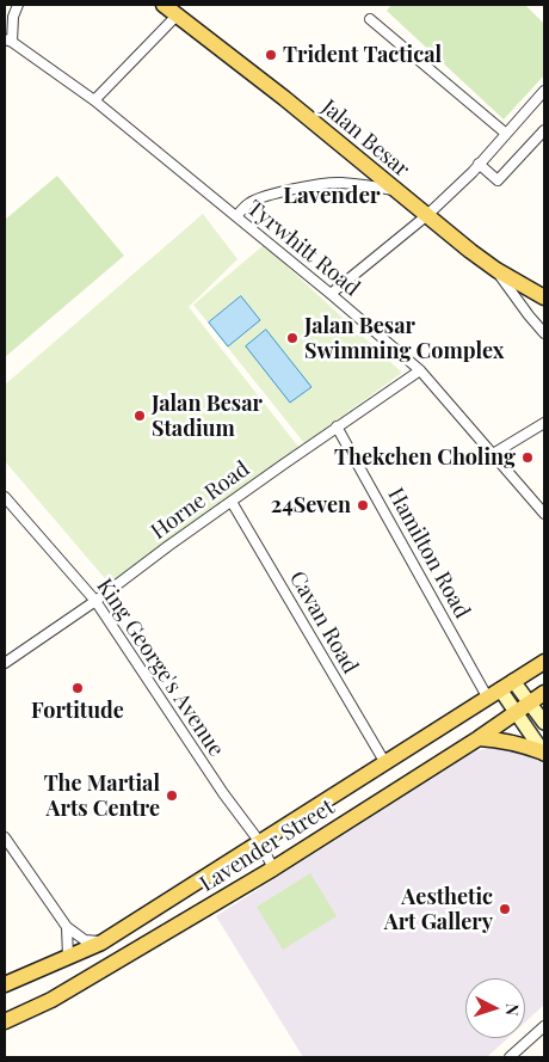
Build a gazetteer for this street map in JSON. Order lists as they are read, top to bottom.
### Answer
{
  "streets": {
    "main road": ["Jalan Besar", "Lavender Street"],
    "street": [
      "Tyrwhitt Road",
      "Horne Road",
      "Hamilton Road",
      "Cavan Road",
      "King George's Avenue"
    ]
  },
  "crossings": [
    ["Tyrwhitt Road", "Horne Road"],
    ["Horne Road", "Hamilton Road"],
    ["Horne Road", "Cavan Road"],
    ["Horne Road", "King George's Avenue"],
    ["Hamilton Road", "Lavender Street"],
    ["Cavan Road", "Lavender Street"],
    ["King George's Avenue", "Lavender Street"]
  ],
  "districts": ["Lavender"],
  "places": [
    "Trident Tactical",
    "Jalan Besar Swimming Complex",
    "Jalan Besar Stadium",
    "Thekchen Choling",
    "24Seven",
    "Fortitude",
    "The Martial Arts Centre",
    "Aesthetic Art Gallery"
  ],
  "north": "right"
}
